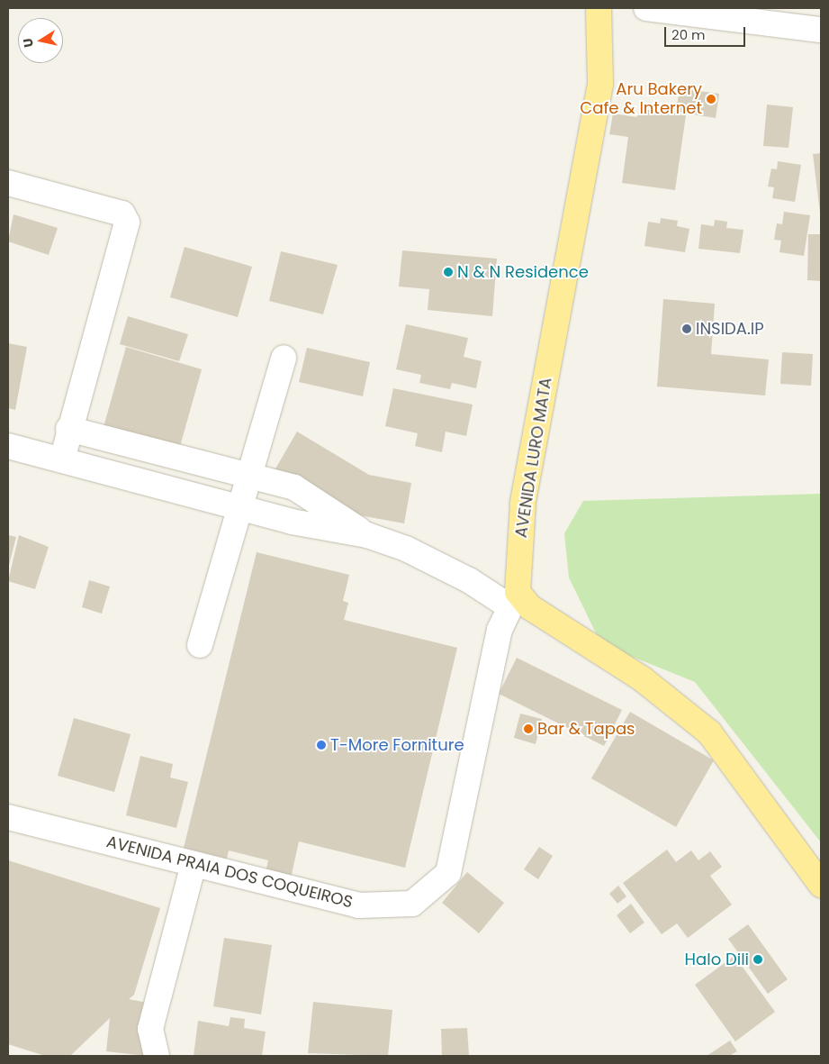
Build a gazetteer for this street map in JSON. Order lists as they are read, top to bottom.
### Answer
{
  "streets": {
    "main road": ["AVENIDA LURO MATA"],
    "street": ["AVENIDA PRAIA DOS COQUEIROS"]
  },
  "crossings": [
    ["AVENIDA LURO MATA", "AVENIDA PRAIA DOS COQUEIROS"]
  ],
  "places": [
    "Aru Bakery Cafe & Internet",
    "N & N Residence",
    "INSIDA.IP",
    "Bar & Tapas",
    "T-More Forniture",
    "Halo Dili"
  ],
  "scale_bar": "20 m",
  "north": "left"
}
